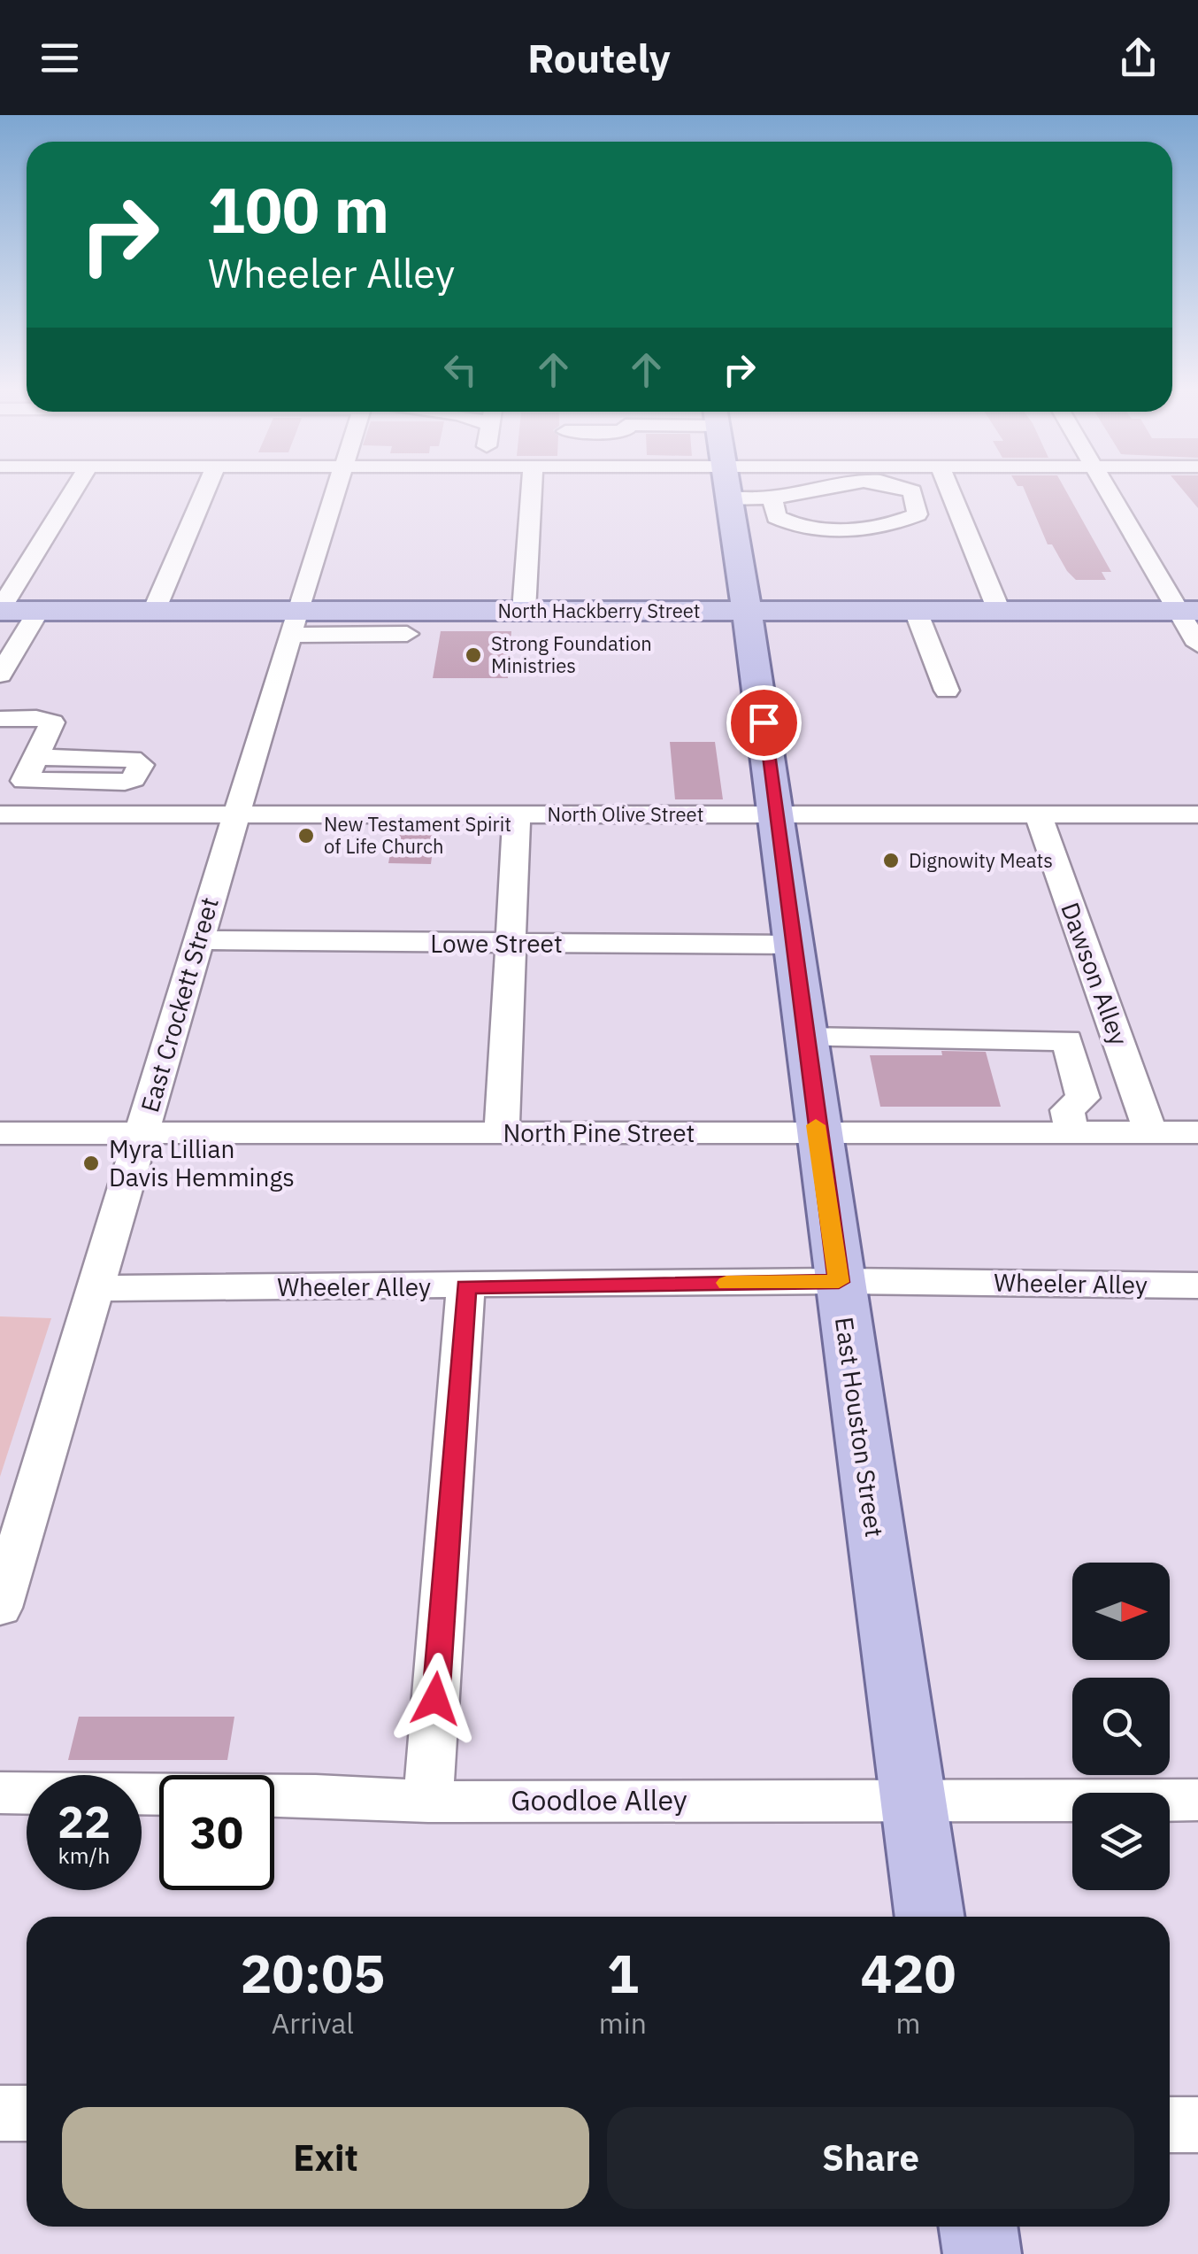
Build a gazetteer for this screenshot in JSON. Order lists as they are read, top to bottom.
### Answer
{
  "streets": {
    "main road": ["North Hackberry Street", "East Houston Street"],
    "street": [
      "North Olive Street",
      "Lowe Street",
      "Dawson Alley",
      "East Crockett Street",
      "North Pine Street",
      "Wheeler Alley",
      "Goodloe Alley"
    ]
  },
  "crossings": [
    ["North Hackberry Street", "East Crockett Street"],
    ["North Hackberry Street", "East Houston Street"],
    ["North Olive Street", "Dawson Alley"],
    ["North Olive Street", "East Crockett Street"],
    ["North Olive Street", "East Houston Street"],
    ["Lowe Street", "East Crockett Street"],
    ["Lowe Street", "East Houston Street"],
    ["Dawson Alley", "North Pine Street"],
    ["East Crockett Street", "North Pine Street"],
    ["East Crockett Street", "Wheeler Alley"],
    ["North Pine Street", "East Houston Street"],
    ["Wheeler Alley", "East Houston Street"],
    ["East Houston Street", "Goodloe Alley"]
  ],
  "places": [
    "Strong Foundation Ministries",
    "New Testament Spirit of Life Church",
    "Dignowity Meats",
    "Myra Lillian Davis Hemmings"
  ],
  "north": "right",
  "page": {
    "header": "Routely",
    "turn": ["100 m", "Wheeler Alley"],
    "speed": "22 km/h",
    "limit": "30",
    "eta": [
      "20:05",
      "Arrival",
      "1",
      "min",
      "420",
      "m"
    ],
    "buttons": ["Exit", "Share"]
  }
}
